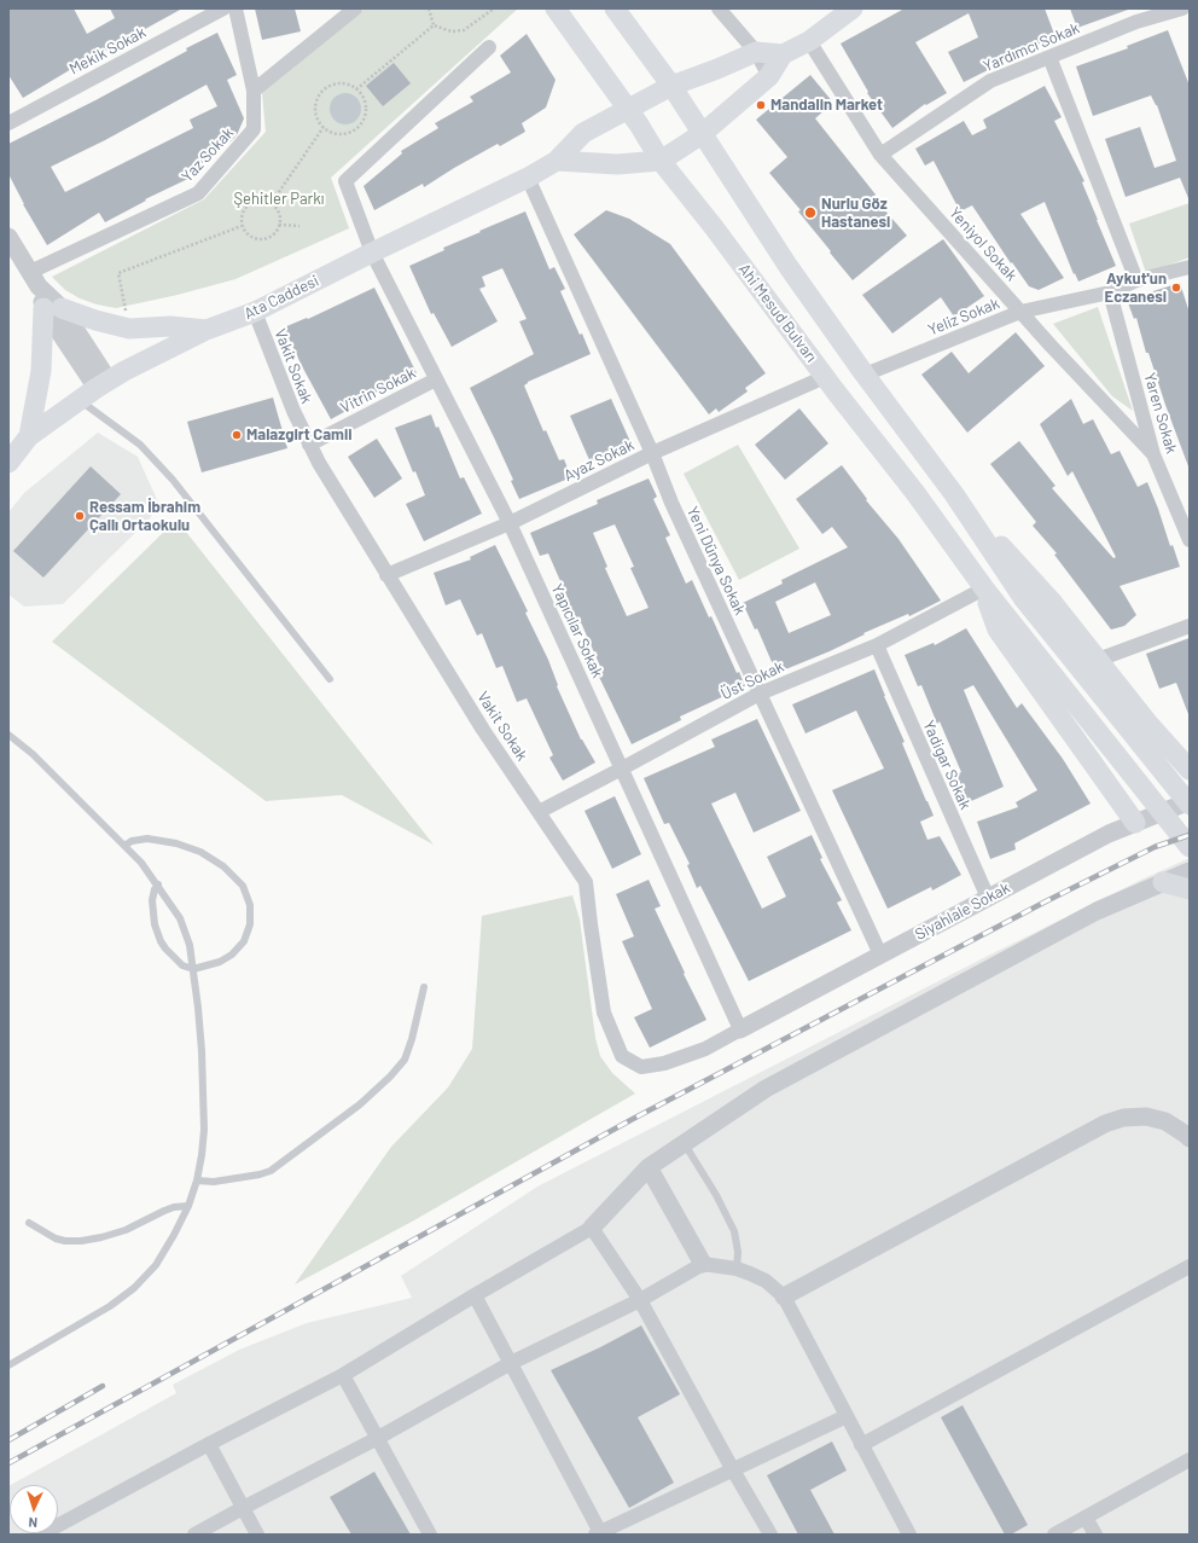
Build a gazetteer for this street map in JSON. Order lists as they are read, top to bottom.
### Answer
{
  "streets": {
    "main road": ["Ata Caddesi", "Ahi Mesud Bulvarı"],
    "street": [
      "Yardımcı Sokak",
      "Mekik Sokak",
      "Yaz Sokak",
      "Yeniyol Sokak",
      "Yeliz Sokak",
      "Vakit Sokak",
      "Vitrin Sokak",
      "Yaren Sokak",
      "Ayaz Sokak",
      "Yeni Dünya Sokak",
      "Yapıcılar Sokak",
      "Üst Sokak",
      "Yadigar Sokak",
      "Siyahlale Sokak"
    ]
  },
  "crossings": [
    ["Yardımcı Sokak", "Yeniyol Sokak"],
    ["Yeniyol Sokak", "Yeliz Sokak"],
    ["Yeniyol Sokak", "Yaren Sokak"],
    ["Ata Caddesi", "Ahi Mesud Bulvarı"],
    ["Ata Caddesi", "Vakit Sokak"],
    ["Ata Caddesi", "Yeni Dünya Sokak"],
    ["Ata Caddesi", "Yapıcılar Sokak"],
    ["Ahi Mesud Bulvarı", "Ayaz Sokak"],
    ["Ahi Mesud Bulvarı", "Üst Sokak"],
    ["Yeliz Sokak", "Yaren Sokak"],
    ["Vakit Sokak", "Vitrin Sokak"],
    ["Vakit Sokak", "Ayaz Sokak"],
    ["Vakit Sokak", "Yapıcılar Sokak"],
    ["Vakit Sokak", "Üst Sokak"],
    ["Vakit Sokak", "Siyahlale Sokak"],
    ["Vitrin Sokak", "Yapıcılar Sokak"],
    ["Ayaz Sokak", "Yeni Dünya Sokak"],
    ["Ayaz Sokak", "Yapıcılar Sokak"],
    ["Yeni Dünya Sokak", "Üst Sokak"],
    ["Yeni Dünya Sokak", "Siyahlale Sokak"],
    ["Yapıcılar Sokak", "Üst Sokak"],
    ["Yapıcılar Sokak", "Siyahlale Sokak"],
    ["Üst Sokak", "Yadigar Sokak"],
    ["Yadigar Sokak", "Siyahlale Sokak"]
  ],
  "parks": ["Şehitler Parkı"],
  "places": [
    "Mandalin Market",
    "Nurlu Göz Hastanesi",
    "Aykut'un Eczanesi",
    "Malazgirt Camii",
    "Ressam İbrahim Çallı Ortaokulu"
  ],
  "north": "bottom"
}
